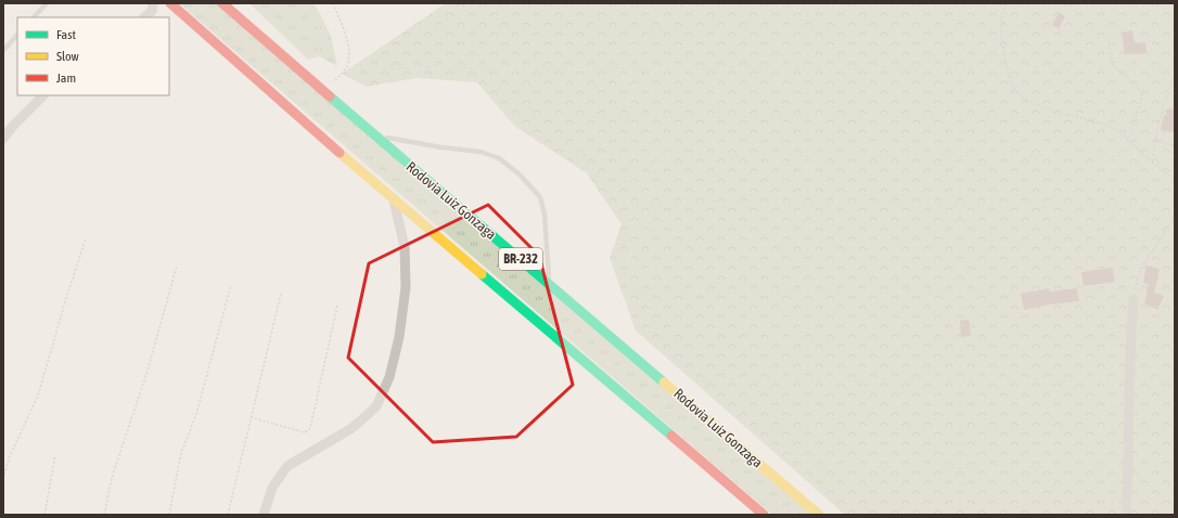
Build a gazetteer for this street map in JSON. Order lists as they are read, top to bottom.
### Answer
{
  "streets": {
    "highway": ["Rodovia Luiz Gonzaga", "BR-232"]
  },
  "legend": ["Fast", "Slow", "Jam"]
}
